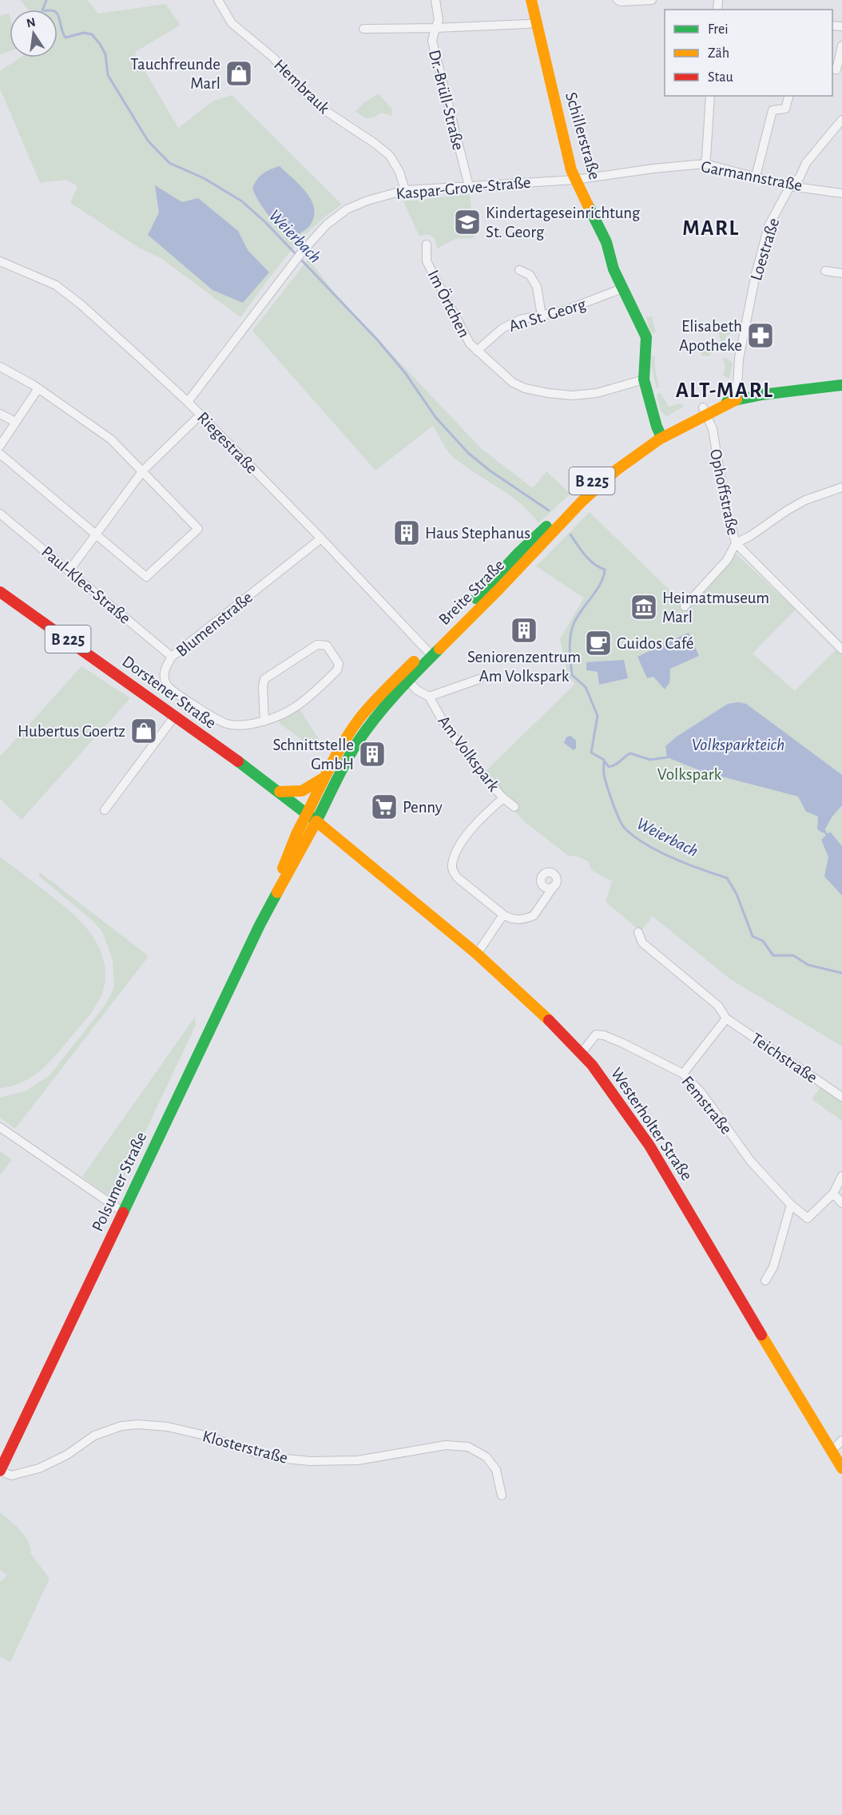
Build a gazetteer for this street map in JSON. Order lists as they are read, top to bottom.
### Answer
{
  "streets": {
    "main road": [
      "Schillerstraße",
      "B 225",
      "Breite Straße",
      "Dorstener Straße",
      "Westerholter Straße",
      "Polsumer Straße"
    ],
    "street": [
      "Hembrauk",
      "Dr.-Brüll-Straße",
      "Garmannstraße",
      "Kaspar-Grove-Straße",
      "Loestraße",
      "Im Örtchen",
      "An St. Georg",
      "Riegestraße",
      "Ophoffstraße",
      "Paul-Klee-Straße",
      "Blumenstraße",
      "Am Volkspark",
      "Teichstraße",
      "Femstraße",
      "Klosterstraße"
    ]
  },
  "crossings": [
    ["Hembrauk", "Kaspar-Grove-Straße"],
    ["Dr.-Brüll-Straße", "Kaspar-Grove-Straße"],
    ["Schillerstraße", "Garmannstraße"],
    ["Schillerstraße", "Kaspar-Grove-Straße"],
    ["Schillerstraße", "Im Örtchen"],
    ["Schillerstraße", "An St. Georg"],
    ["Schillerstraße", "Breite Straße"],
    ["Garmannstraße", "Kaspar-Grove-Straße"],
    ["Garmannstraße", "Loestraße"],
    ["Kaspar-Grove-Straße", "Riegestraße"],
    ["Loestraße", "B 225"],
    ["Loestraße", "Breite Straße"],
    ["Im Örtchen", "An St. Georg"],
    ["Riegestraße", "Breite Straße"],
    ["Riegestraße", "Blumenstraße"],
    ["B 225", "Breite Straße"],
    ["Ophoffstraße", "Breite Straße"],
    ["Paul-Klee-Straße", "Blumenstraße"],
    ["Breite Straße", "Dorstener Straße"],
    ["Breite Straße", "Am Volkspark"],
    ["Breite Straße", "Westerholter Straße"],
    ["Breite Straße", "Polsumer Straße"],
    ["Dorstener Straße", "Westerholter Straße"],
    ["Dorstener Straße", "Polsumer Straße"],
    ["Femstraße", "Westerholter Straße"],
    ["Westerholter Straße", "Polsumer Straße"],
    ["Polsumer Straße", "Klosterstraße"]
  ],
  "districts": ["MARL", "ALT-MARL"],
  "water": ["Weierbach", "Volksparkteich"],
  "parks": ["Volkspark"],
  "places": {
    "shop": ["Tauchfreunde Marl", "Hubertus Goertz"],
    "school or university": ["Kindertageseinrichtung St. Georg"],
    "pharmacy": ["Elisabeth Apotheke"],
    "building": ["Haus Stephanus", "Seniorenzentrum Am Volkspark", "Schnittstelle GmbH"],
    "museum": ["Heimatmuseum Marl"],
    "cafe": ["Guidos Café"],
    "supermarket": ["Penny"]
  },
  "legend": ["Frei", "Zäh", "Stau"],
  "north": "top"
}
